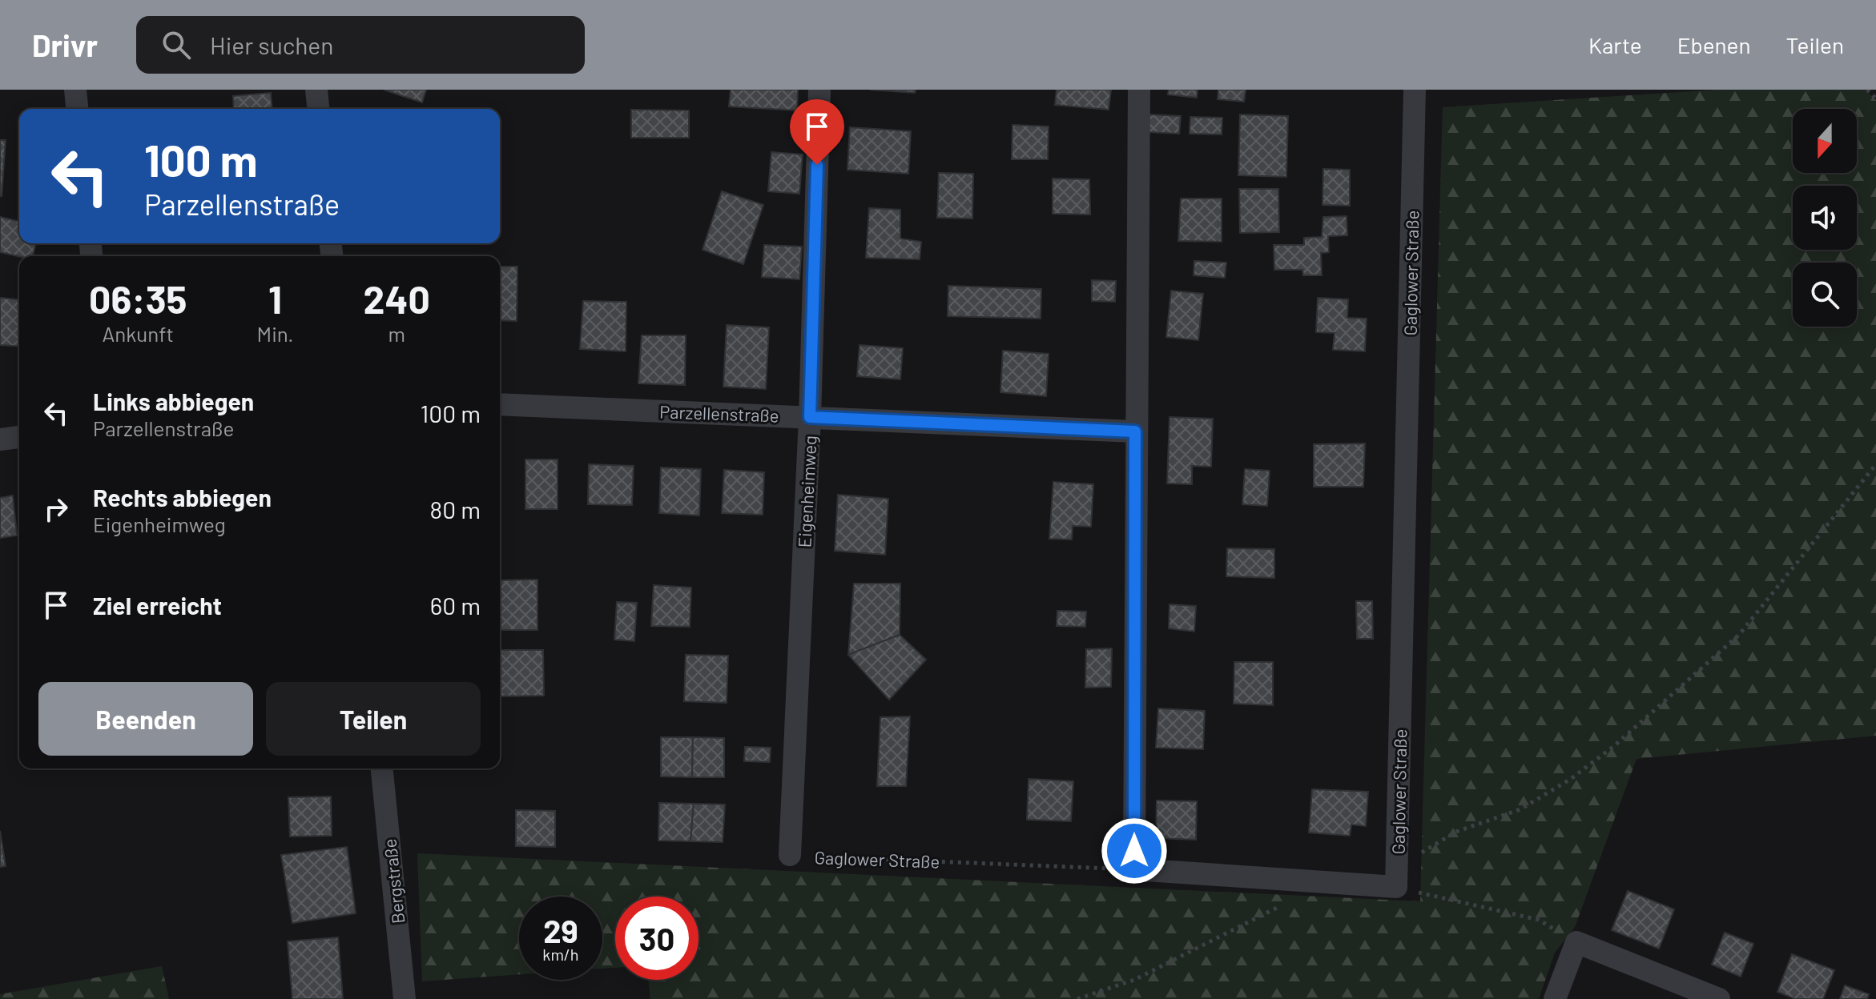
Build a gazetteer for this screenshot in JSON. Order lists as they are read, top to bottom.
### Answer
{
  "streets": {
    "street": [
      "Gaglower Straße",
      "Parzellenstraße",
      "Eigenheimweg",
      "Bergstraße"
    ]
  },
  "crossings": [
    ["Gaglower Straße", "Eigenheimweg"],
    ["Parzellenstraße", "Eigenheimweg"]
  ],
  "north": "bottom",
  "page": {
    "header": "Drivr",
    "search": "Hier suchen",
    "nav": ["Karte", "Ebenen", "Teilen"],
    "turn": ["100 m", "Parzellenstraße"],
    "eta": [
      "06:35",
      "Ankunft",
      "1",
      "Min.",
      "240",
      "m"
    ],
    "list": [
      {
        "name": "Links abbiegen",
        "note": "Parzellenstraße",
        "value": "100 m"
      },
      {
        "name": "Rechts abbiegen",
        "note": "Eigenheimweg",
        "value": "80 m"
      },
      {
        "name": "Ziel erreicht",
        "value": "60 m"
      }
    ],
    "buttons": ["Beenden", "Teilen"],
    "speed": "29 km/h",
    "limit": "30"
  }
}
